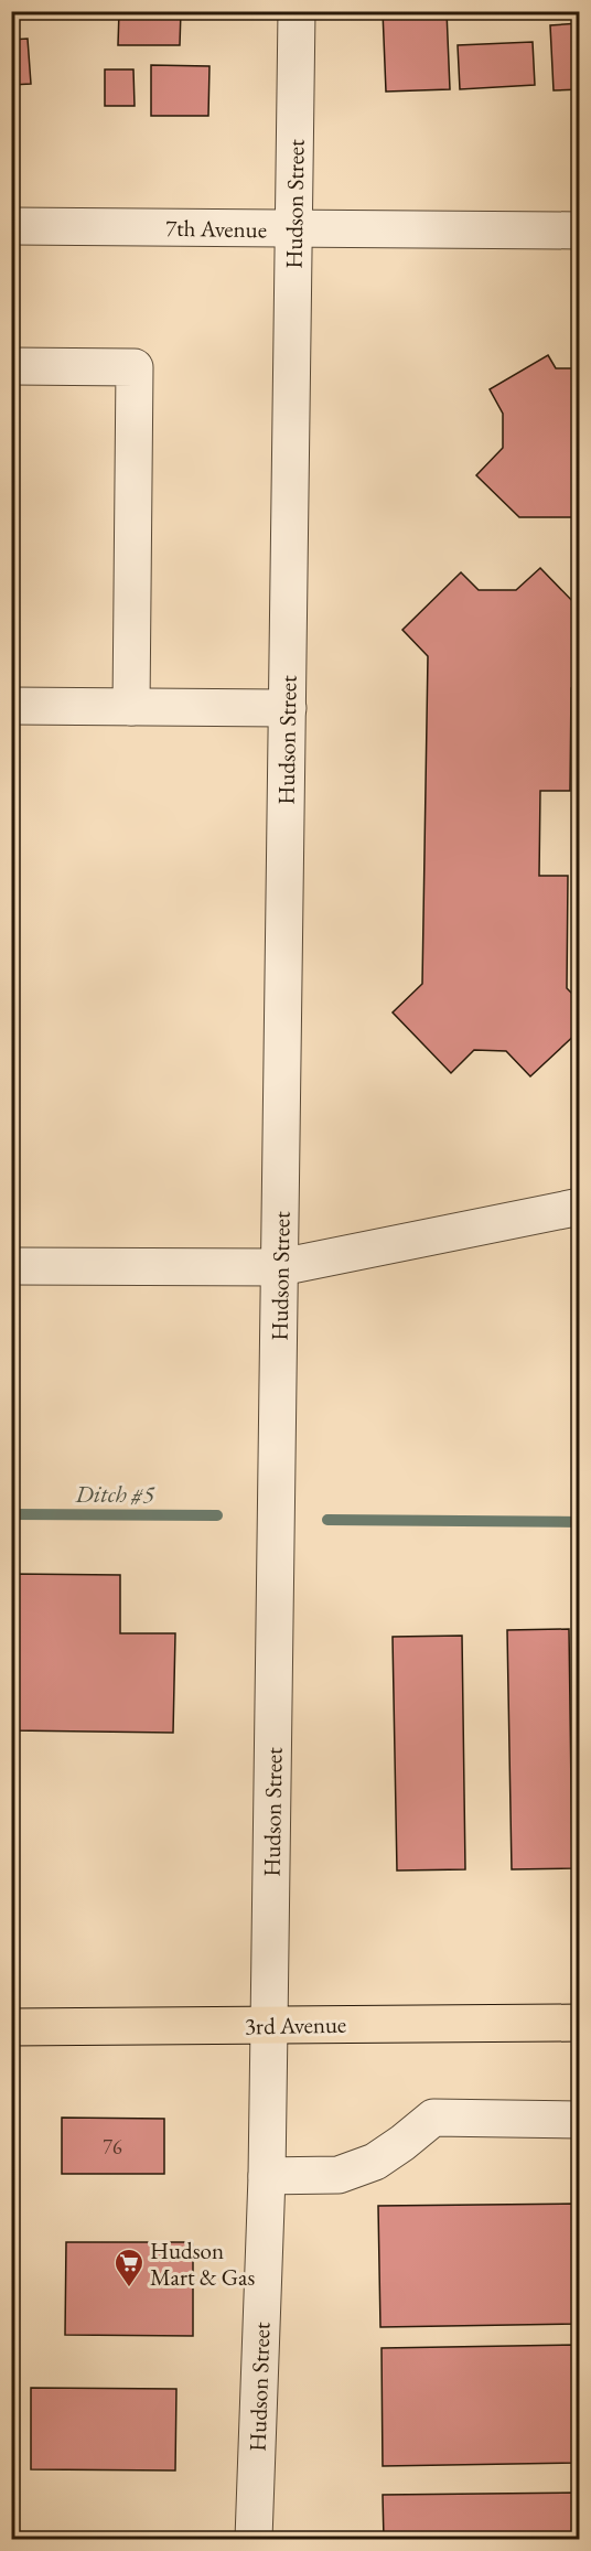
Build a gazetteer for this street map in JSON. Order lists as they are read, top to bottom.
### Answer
{
  "streets": {
    "main road": ["3rd Avenue"],
    "street": ["Hudson Street", "7th Avenue"]
  },
  "crossings": [
    ["Hudson Street", "7th Avenue"],
    ["Hudson Street", "3rd Avenue"]
  ],
  "water": ["Ditch #5"],
  "places": {
    "supermarket": ["Hudson Mart & Gas"]
  },
  "house_numbers": ["76"]
}
